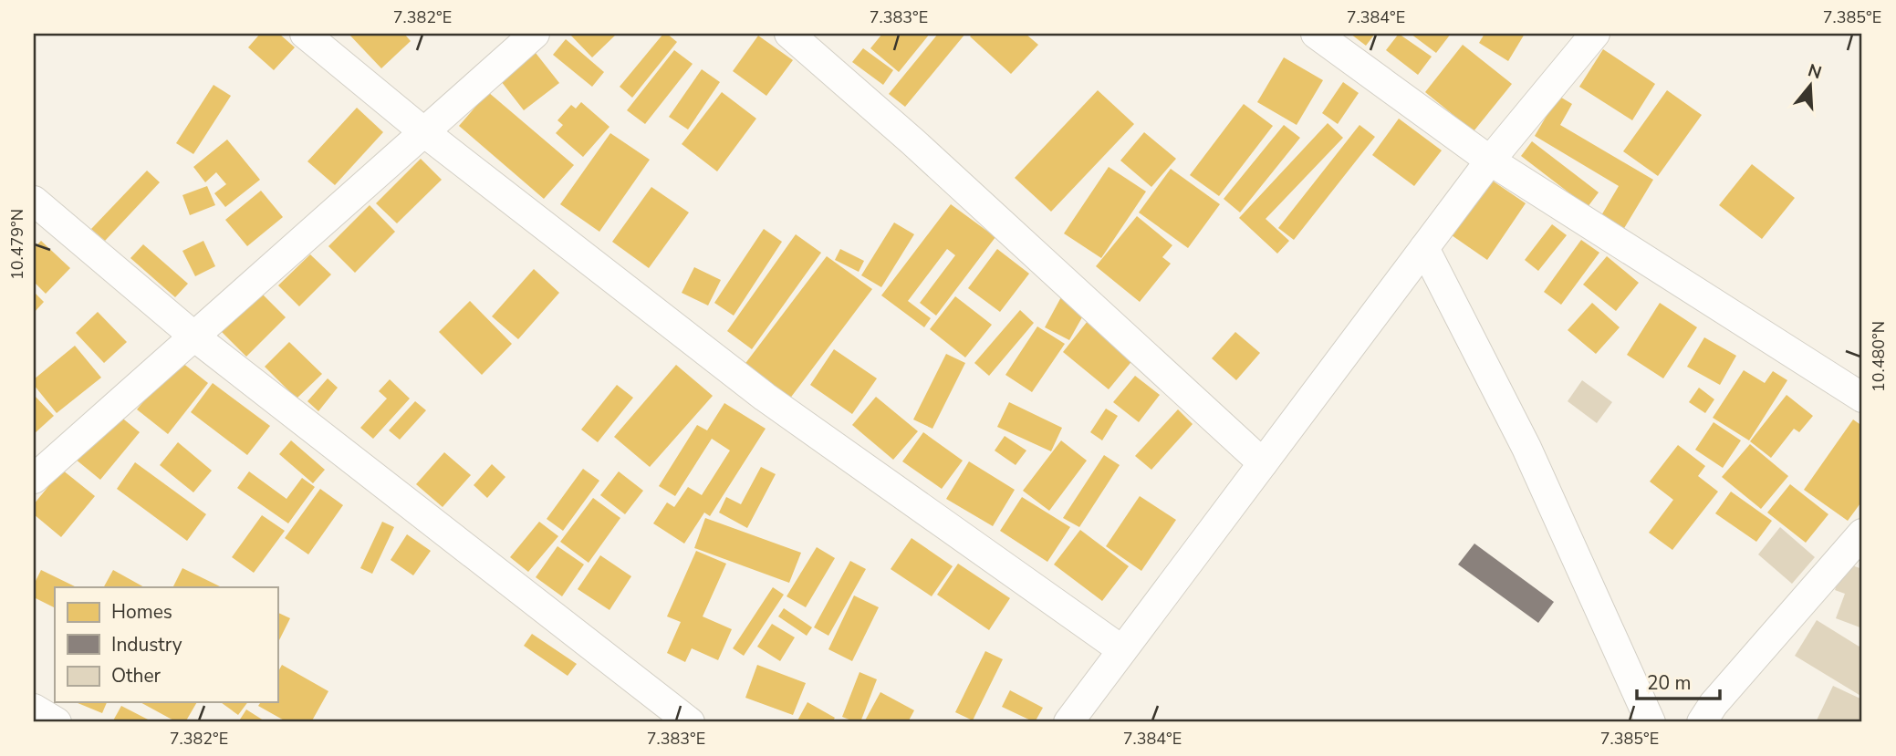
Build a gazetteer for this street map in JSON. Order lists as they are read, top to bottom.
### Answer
{
  "legend": ["Homes", "Industry", "Other"],
  "scale_bar": "20 m",
  "north": "top",
  "coordinates": [
    "7.382°E",
    "7.383°E",
    "7.384°E",
    "7.385°E",
    "10.479°N",
    "10.480°N"
  ]
}
